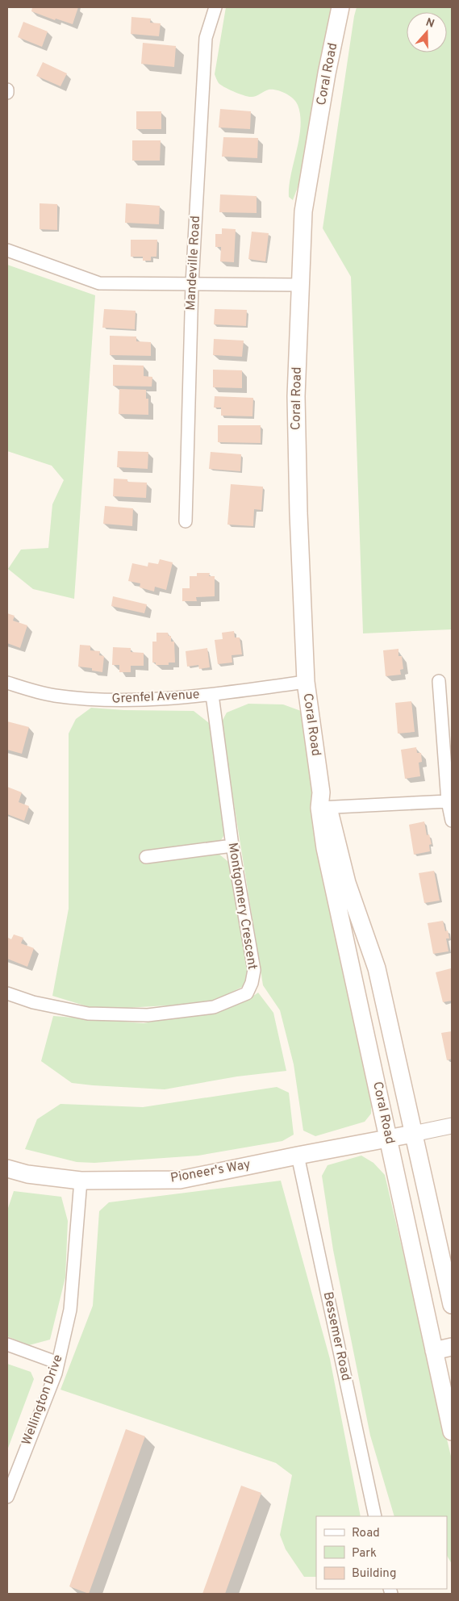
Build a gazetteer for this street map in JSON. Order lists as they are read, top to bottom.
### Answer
{
  "streets": {
    "main road": ["Coral Road", "Pioneer's Way"],
    "street": [
      "Mandeville Road",
      "Grenfel Avenue",
      "Montgomery Crescent",
      "Bessemer Road",
      "Wellington Drive"
    ]
  },
  "crossings": [
    ["Coral Road", "Grenfel Avenue"],
    ["Coral Road", "Pioneer's Way"],
    ["Grenfel Avenue", "Montgomery Crescent"],
    ["Pioneer's Way", "Bessemer Road"],
    ["Pioneer's Way", "Wellington Drive"]
  ],
  "legend": ["Road", "Park", "Building"],
  "north": "top"
}
